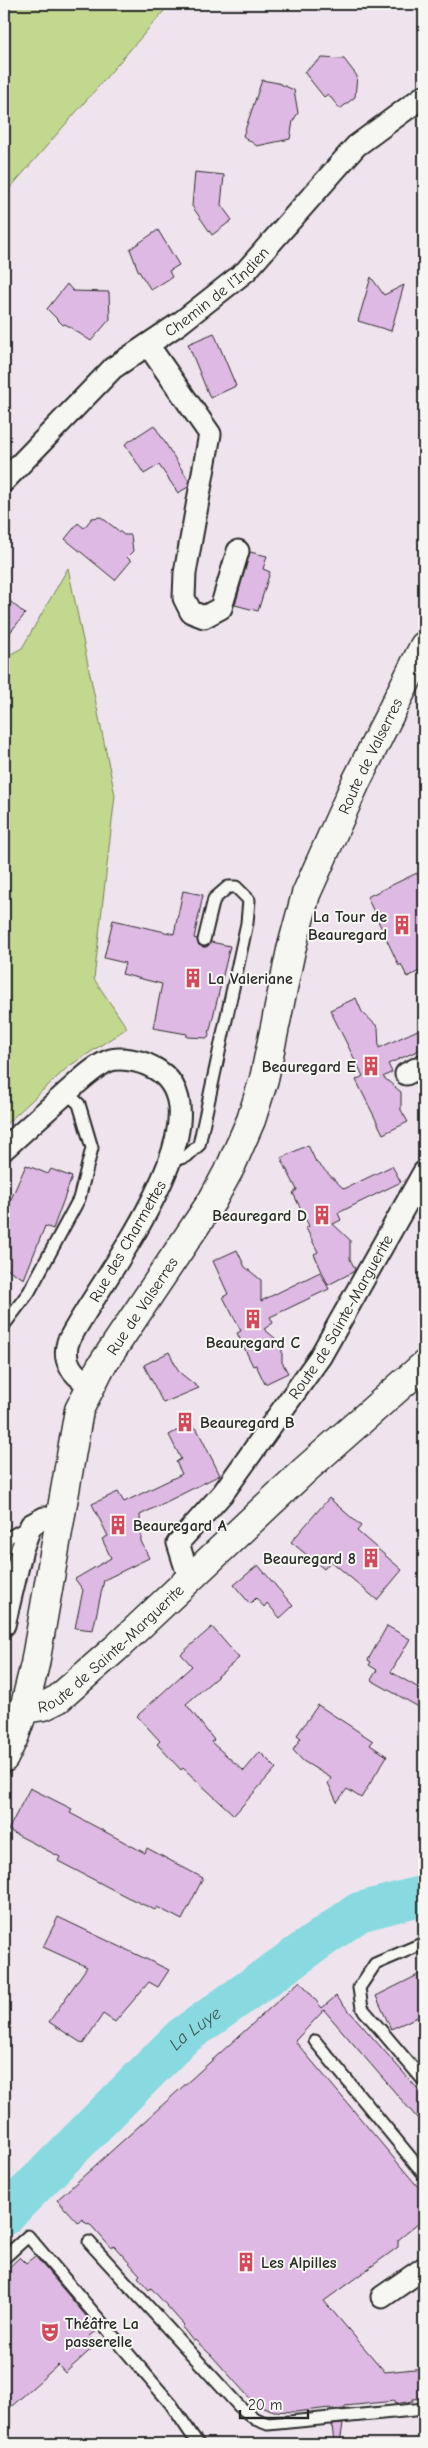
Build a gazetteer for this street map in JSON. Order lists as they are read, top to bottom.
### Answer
{
  "streets": {
    "street": [
      "Chemin de l'Indien",
      "Route de Valserres",
      "Rue des Charmettes",
      "Rue de Valserres",
      "Route de Sainte-Marguerite"
    ]
  },
  "crossings": [
    ["Route de Valserres", "Rue de Valserres"],
    ["Rue des Charmettes", "Rue de Valserres"],
    ["Rue de Valserres", "Route de Sainte-Marguerite"]
  ],
  "water": ["La Luye"],
  "places": {
    "building": [
      "La Tour de Beauregard",
      "La Valeriane",
      "Beauregard E",
      "Beauregard D",
      "Beauregard C",
      "Beauregard B",
      "Beauregard A",
      "Beauregard 8",
      "Les Alpilles"
    ],
    "theatre": ["Théâtre La passerelle"]
  },
  "scale_bar": "20 m"
}
